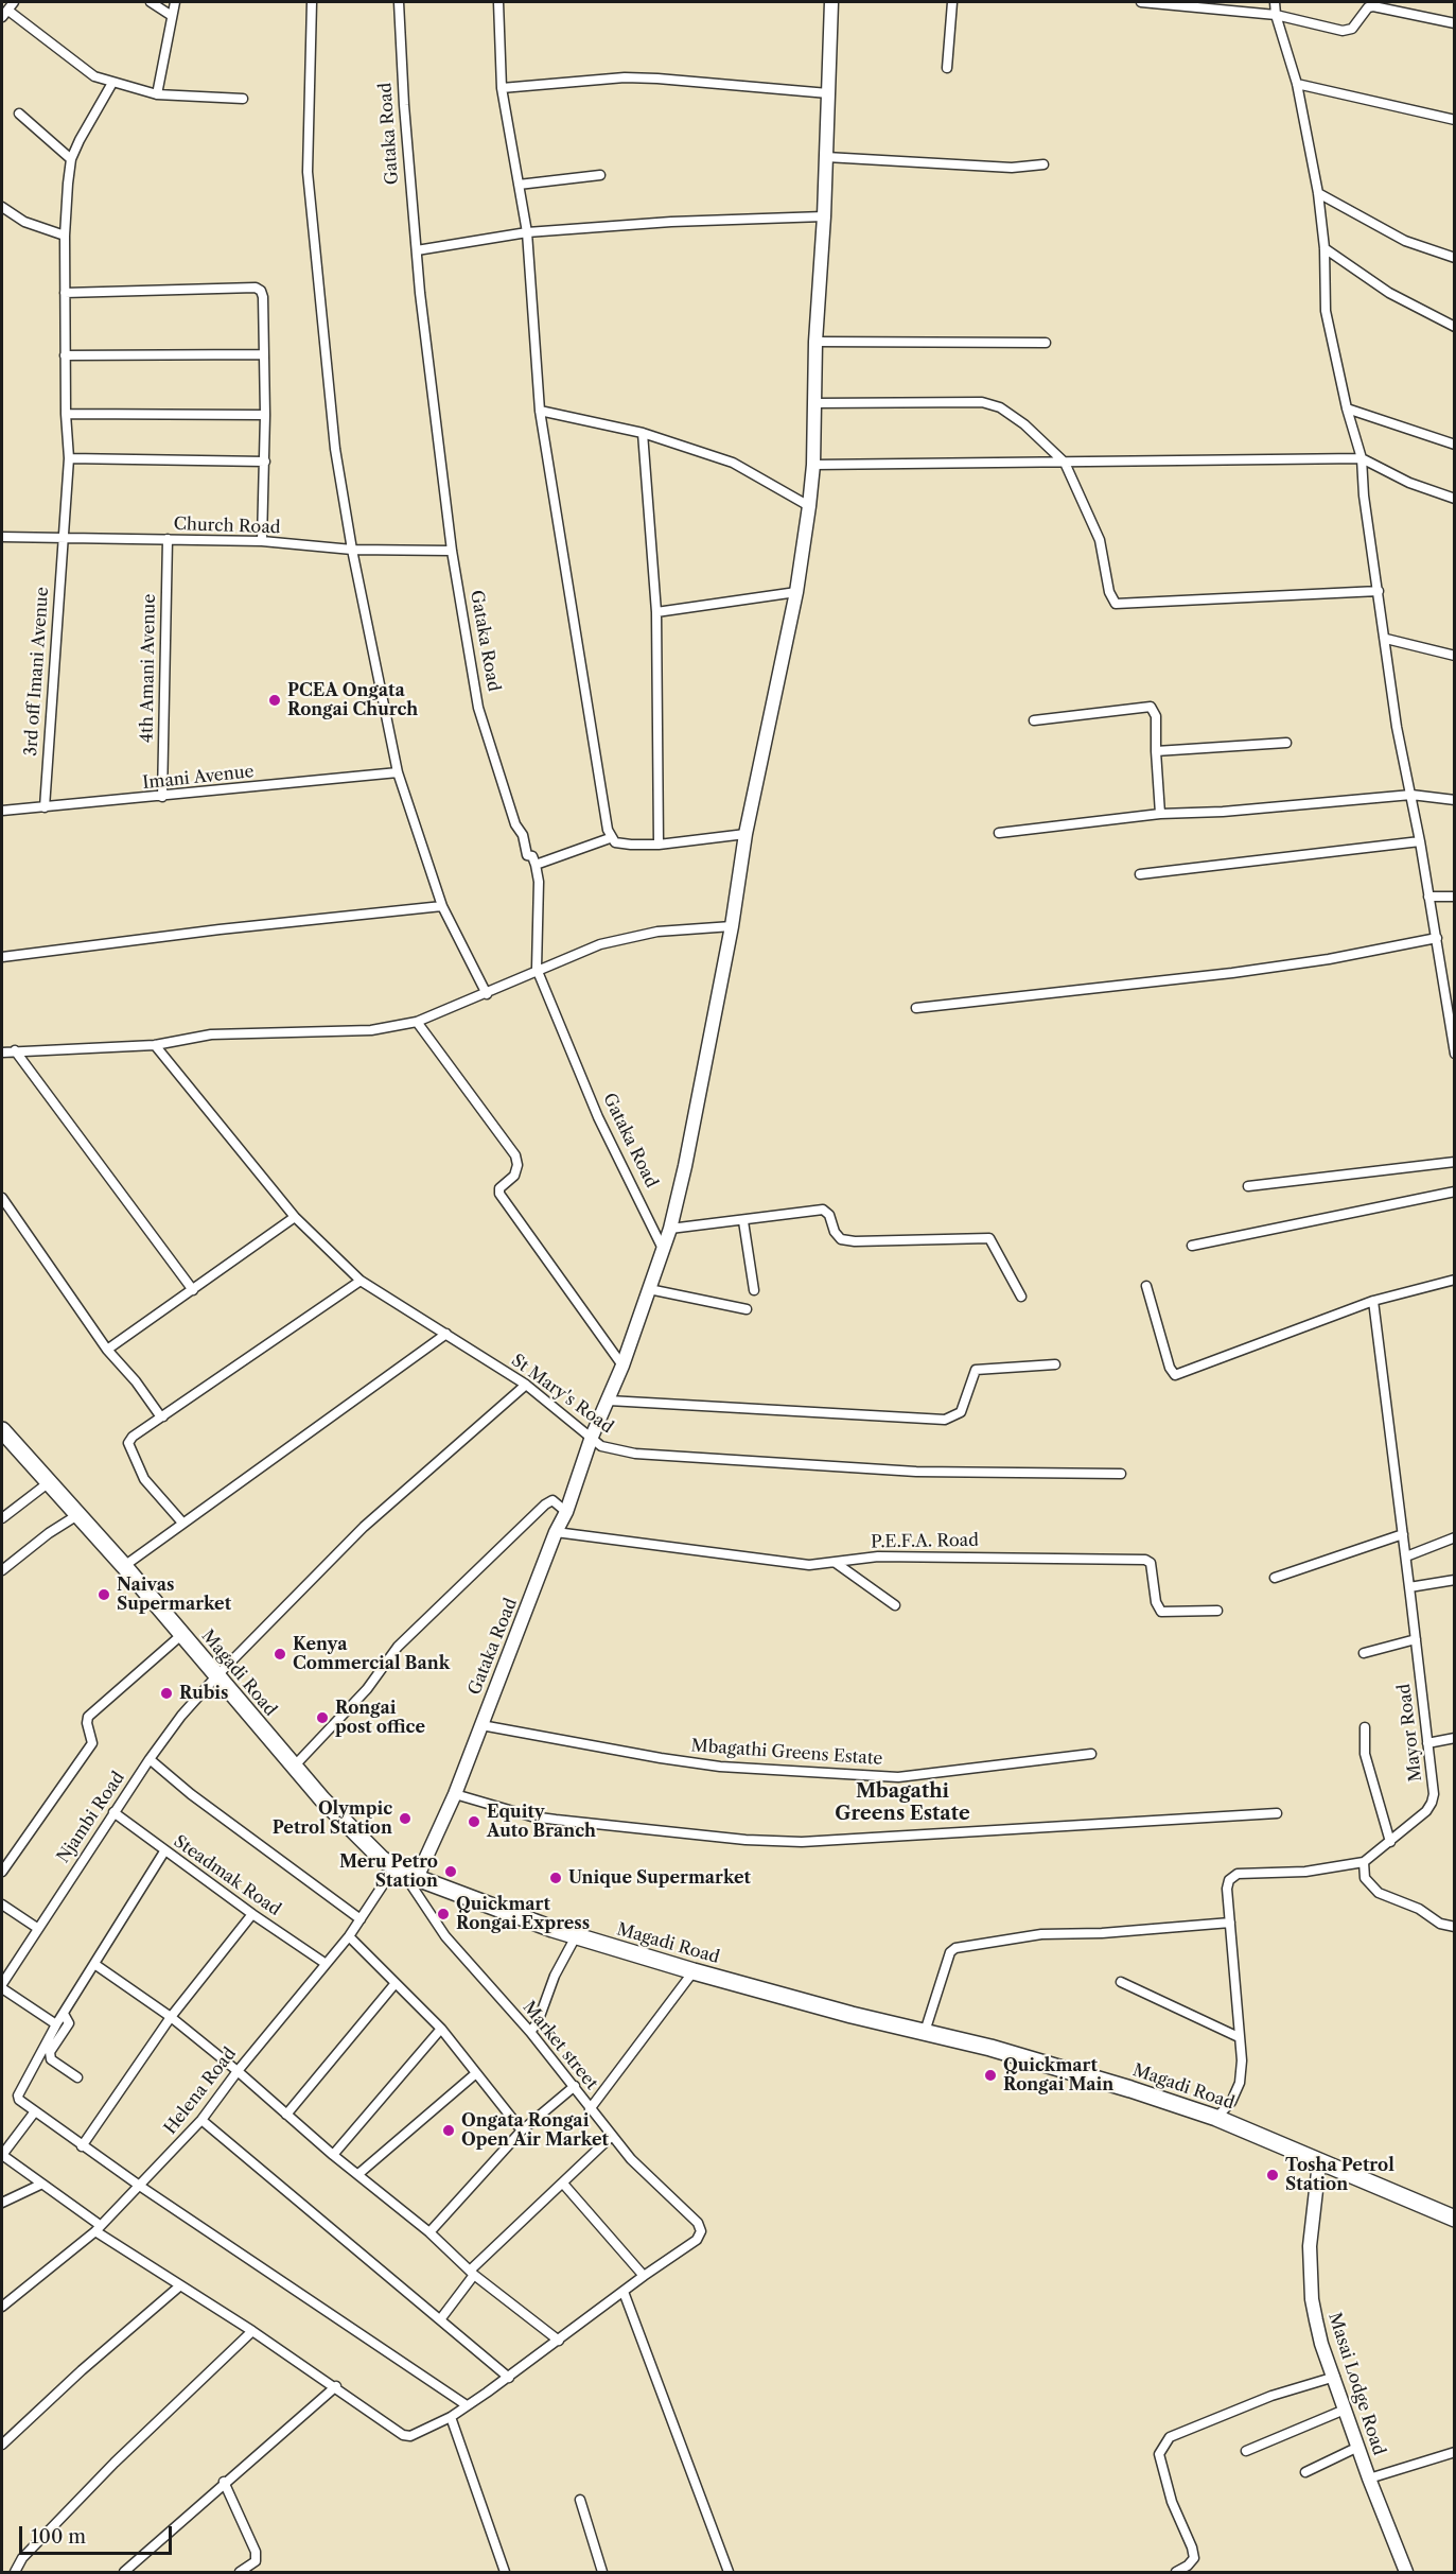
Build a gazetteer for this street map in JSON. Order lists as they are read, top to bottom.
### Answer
{
  "streets": {
    "highway": ["Magadi Road"],
    "street": [
      "Gataka Road",
      "Church Road",
      "4th Amani Avenue",
      "3rd off Imani Avenue",
      "Imani Avenue",
      "St Mary's Road",
      "P.E.F.A. Road",
      "Mayor Road",
      "Mbagathi Greens Estate",
      "Njambi Road",
      "Steadmak Road",
      "Market street",
      "Helena Road",
      "Masai Lodge Road"
    ]
  },
  "crossings": [
    ["Gataka Road", "Church Road"],
    ["Gataka Road", "St Mary's Road"],
    ["Gataka Road", "P.E.F.A. Road"],
    ["Gataka Road", "Magadi Road"],
    ["Gataka Road", "Mbagathi Greens Estate"],
    ["Gataka Road", "Market street"],
    ["Gataka Road", "Helena Road"],
    ["Church Road", "4th Amani Avenue"],
    ["Church Road", "3rd off Imani Avenue"],
    ["4th Amani Avenue", "Imani Avenue"],
    ["3rd off Imani Avenue", "Imani Avenue"],
    ["St Mary's Road", "Njambi Road"],
    ["Magadi Road", "Mayor Road"],
    ["Magadi Road", "Njambi Road"],
    ["Magadi Road", "Market street"],
    ["Magadi Road", "Helena Road"],
    ["Magadi Road", "Masai Lodge Road"],
    ["Njambi Road", "Steadmak Road"],
    ["Steadmak Road", "Helena Road"],
    ["Market street", "Helena Road"]
  ],
  "districts": ["Mbagathi Greens Estate"],
  "places": [
    "PCEA Ongata Rongai Church",
    "Naivas Supermarket",
    "Kenya Commercial Bank",
    "Rubis",
    "Rongai post office",
    "Olympic Petrol Station",
    "Equity Auto Branch",
    "Meru Petro Station",
    "Unique Supermarket",
    "Quickmart Rongai Express",
    "Quickmart Rongai Main",
    "Ongata Rongai Open Air Market",
    "Tosha Petrol Station"
  ],
  "scale_bar": "100 m"
}
